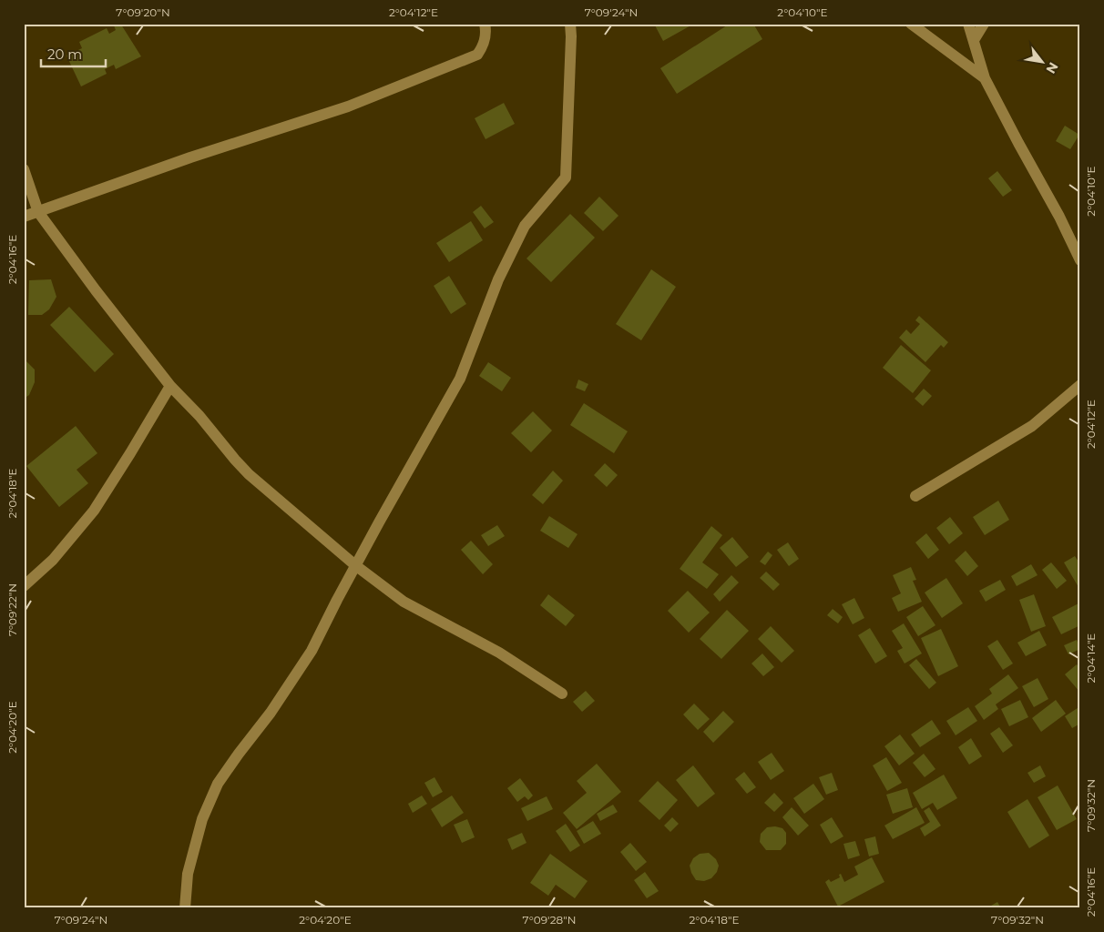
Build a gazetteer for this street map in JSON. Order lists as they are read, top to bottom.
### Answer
{
  "scale_bar": "20 m",
  "north": "bottom right",
  "coordinates": [
    "7°09'20\"N",
    "2°04'12\"E",
    "7°09'24\"N",
    "2°04'10\"E",
    "2°04'16\"E",
    "2°04'18\"E",
    "7°09'22\"N",
    "2°04'14\"E",
    "2°04'20\"E",
    "7°09'32\"N",
    "7°09'28\"N"
  ]
}
